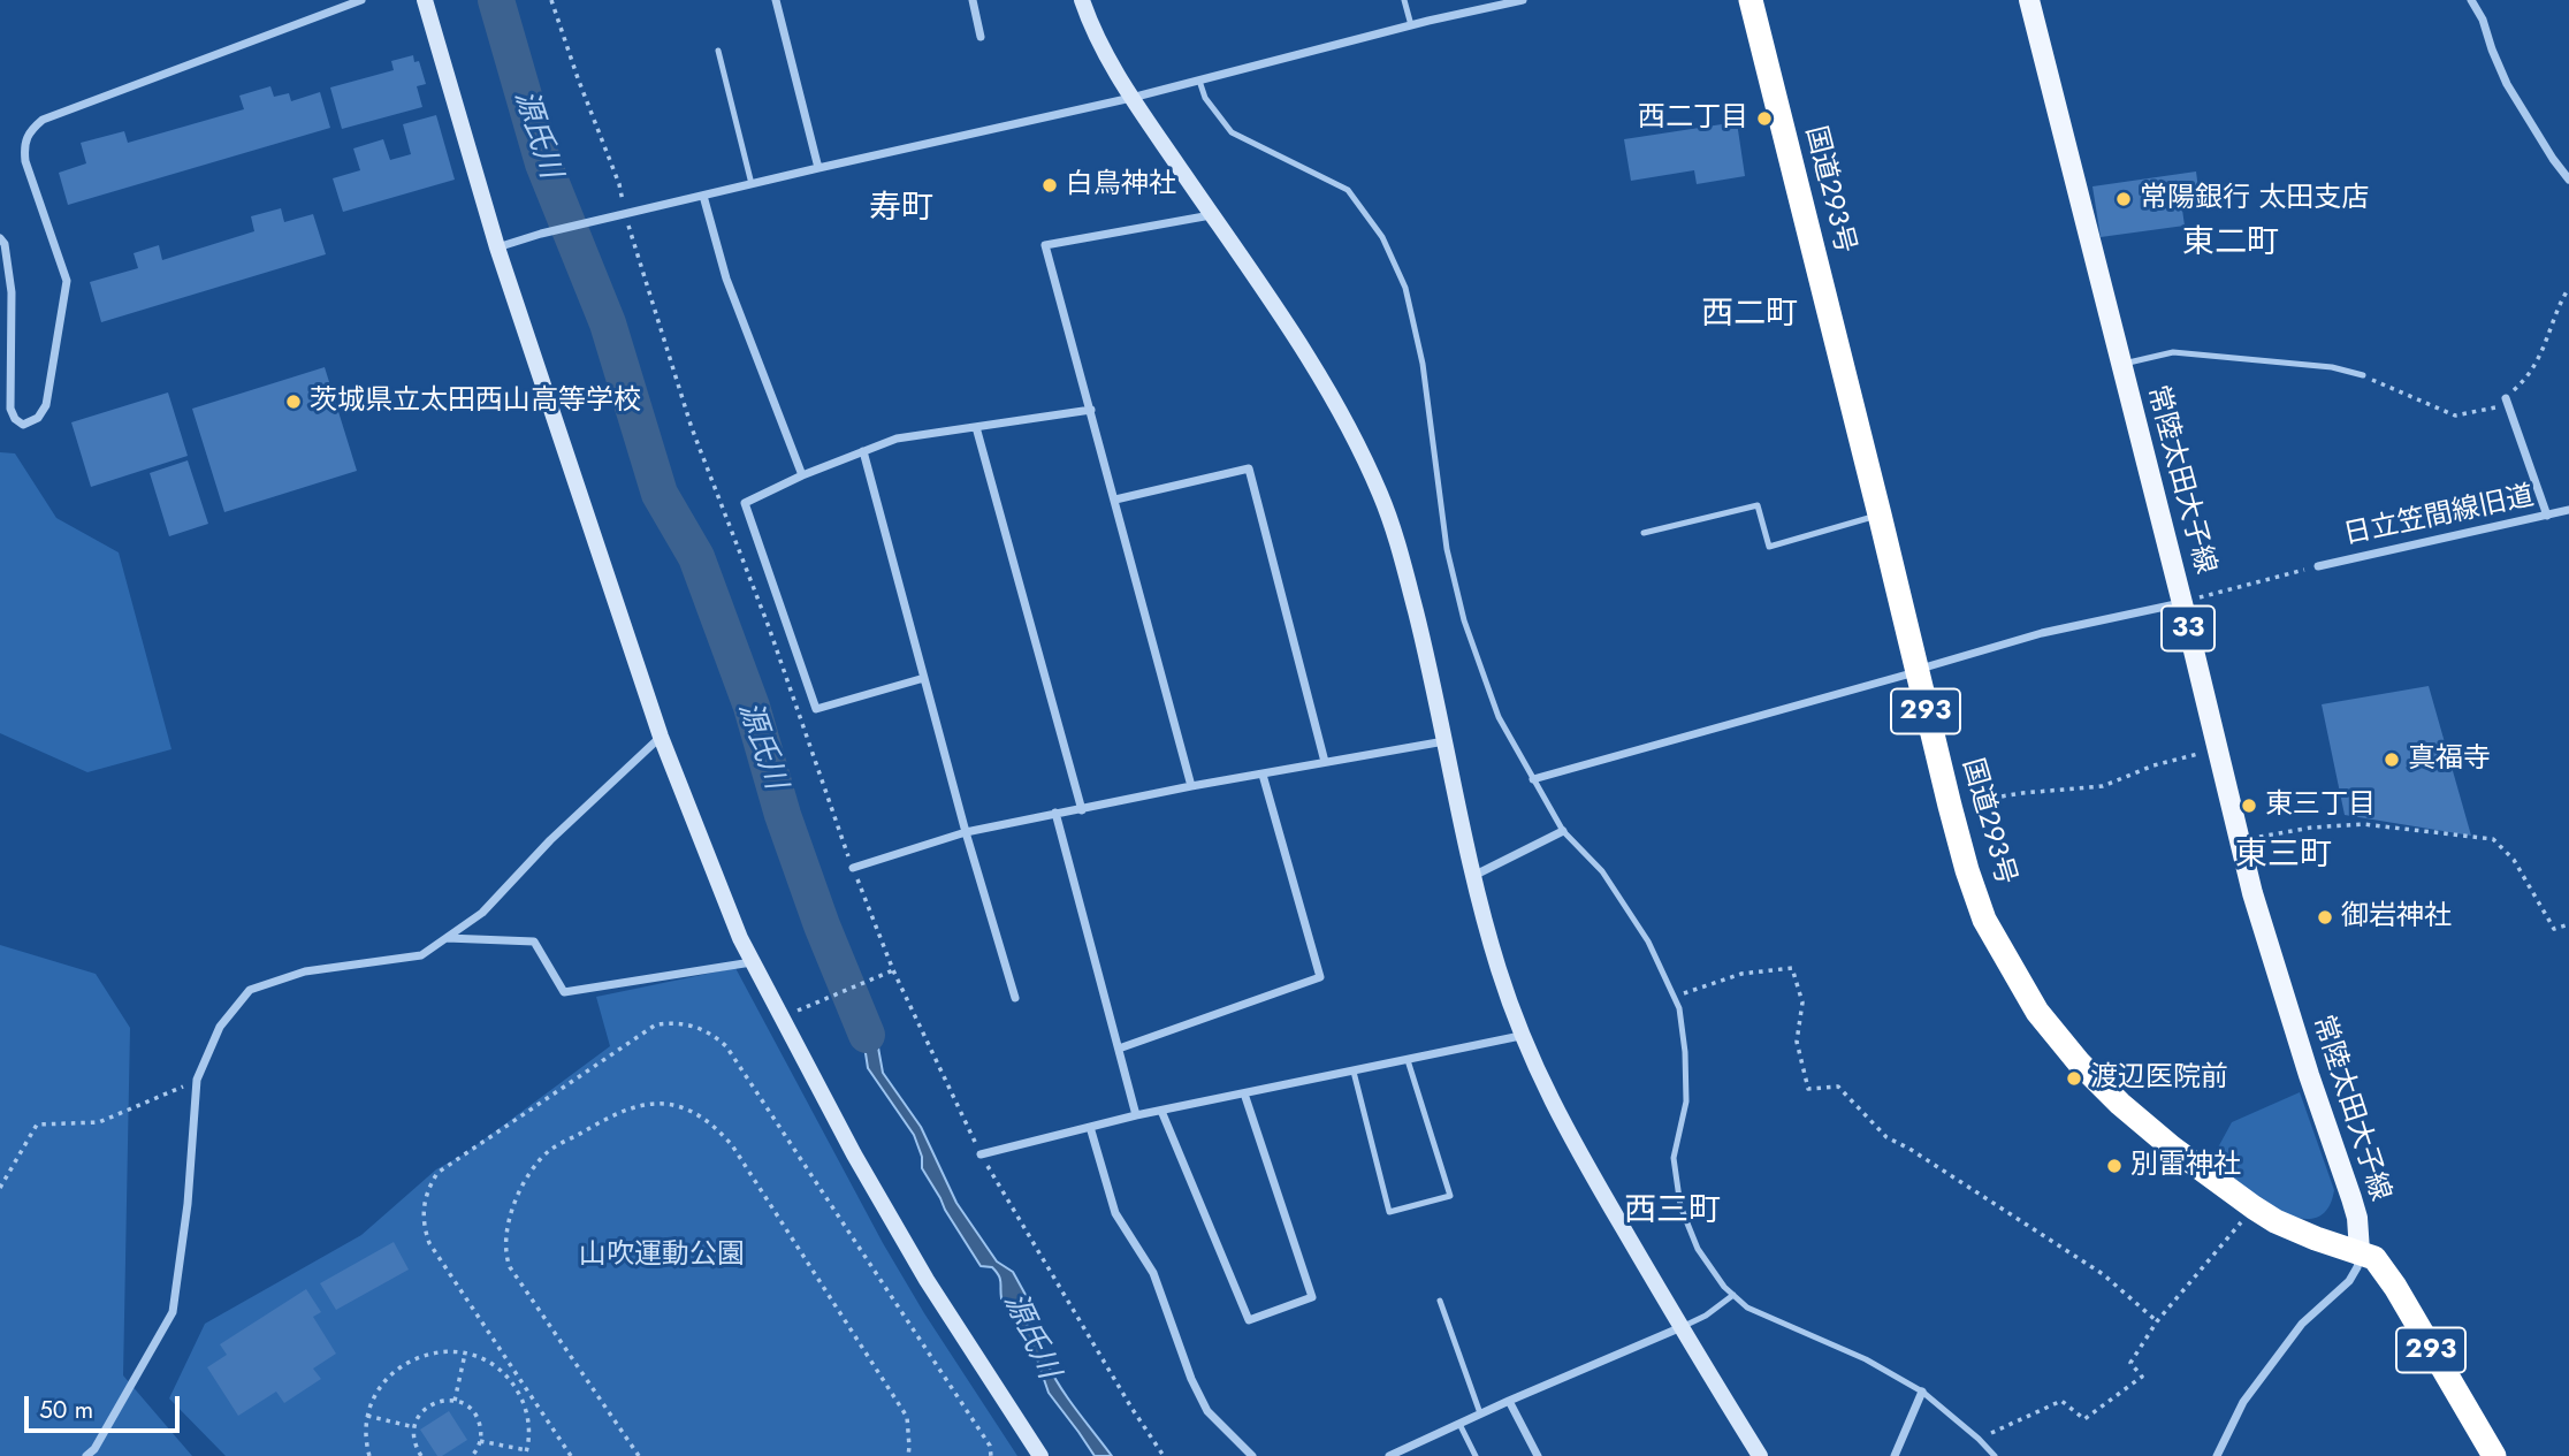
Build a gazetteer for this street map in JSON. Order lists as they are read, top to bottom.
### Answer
{
  "streets": {
    "highway": ["国道293号", "293"],
    "main road": ["常陸太田大子線", "33"],
    "street": ["日立笠間線旧道"]
  },
  "crossings": [
    ["国道293号", "常陸太田大子線"]
  ],
  "districts": [
    "寿町",
    "東二町",
    "西二町",
    "東三町",
    "西三町"
  ],
  "water": ["源氏川"],
  "parks": ["山吹運動公園"],
  "places": [
    "西二丁目",
    "白鳥神社",
    "常陽銀行 太田支店",
    "茨城県立太田西山高等学校",
    "真福寺",
    "東三丁目",
    "御岩神社",
    "渡辺医院前",
    "別雷神社"
  ],
  "scale_bar": "50 m"
}
